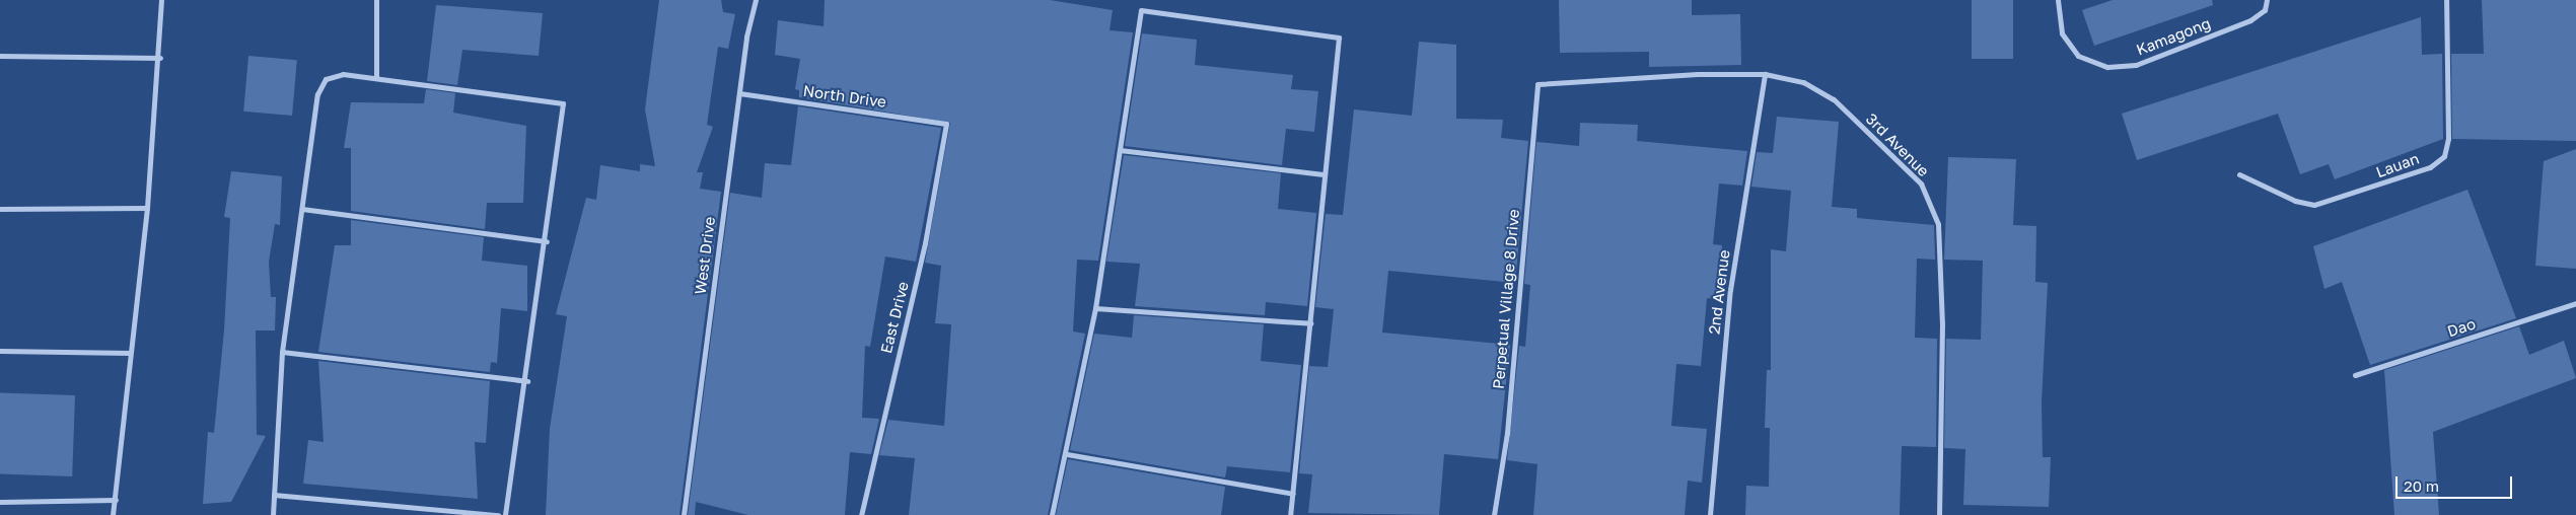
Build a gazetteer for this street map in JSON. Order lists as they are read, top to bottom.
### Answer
{
  "streets": {
    "street": [
      "Kamagong",
      "North Drive",
      "3rd Avenue",
      "Lauan",
      "West Drive",
      "2nd Avenue",
      "Perpetual Village 8 Drive",
      "East Drive",
      "Dao"
    ]
  },
  "crossings": [
    ["North Drive", "West Drive"],
    ["North Drive", "East Drive"],
    ["3rd Avenue", "2nd Avenue"],
    ["3rd Avenue", "Perpetual Village 8 Drive"]
  ],
  "scale_bar": "20 m"
}
